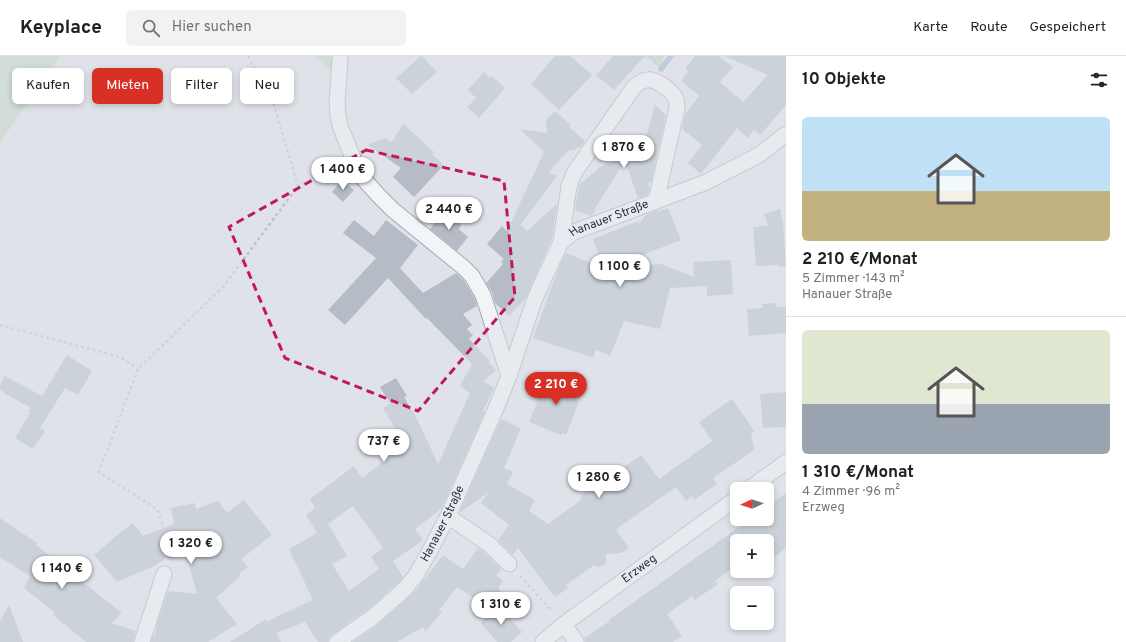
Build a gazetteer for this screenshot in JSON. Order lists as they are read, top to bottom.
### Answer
{
  "streets": {
    "street": ["Hanauer Straße", "Erzweg"]
  },
  "north": "left",
  "page": {
    "header": "Keyplace",
    "search": "Hier suchen",
    "nav": ["Karte", "Route", "Gespeichert"],
    "heading": "10 Objekte",
    "chip": [
      "Kaufen",
      "Mieten",
      "Filter",
      "Neu"
    ],
    "list": [
      {
        "name": "2 210 €/Monat",
        "note": "5 Zimmer · 143 m² · Hanauer Straße"
      },
      {
        "name": "1 310 €/Monat",
        "note": "4 Zimmer · 96 m² · Erzweg"
      }
    ],
    "price": [
      "1 870 €",
      "1 400 €",
      "2 440 €",
      "1 100 €",
      "2 210 €",
      "737 €",
      "1 280 €",
      "1 320 €",
      "1 140 €",
      "1 310 €"
    ],
    "map_buttons": ["+", "−"]
  }
}
